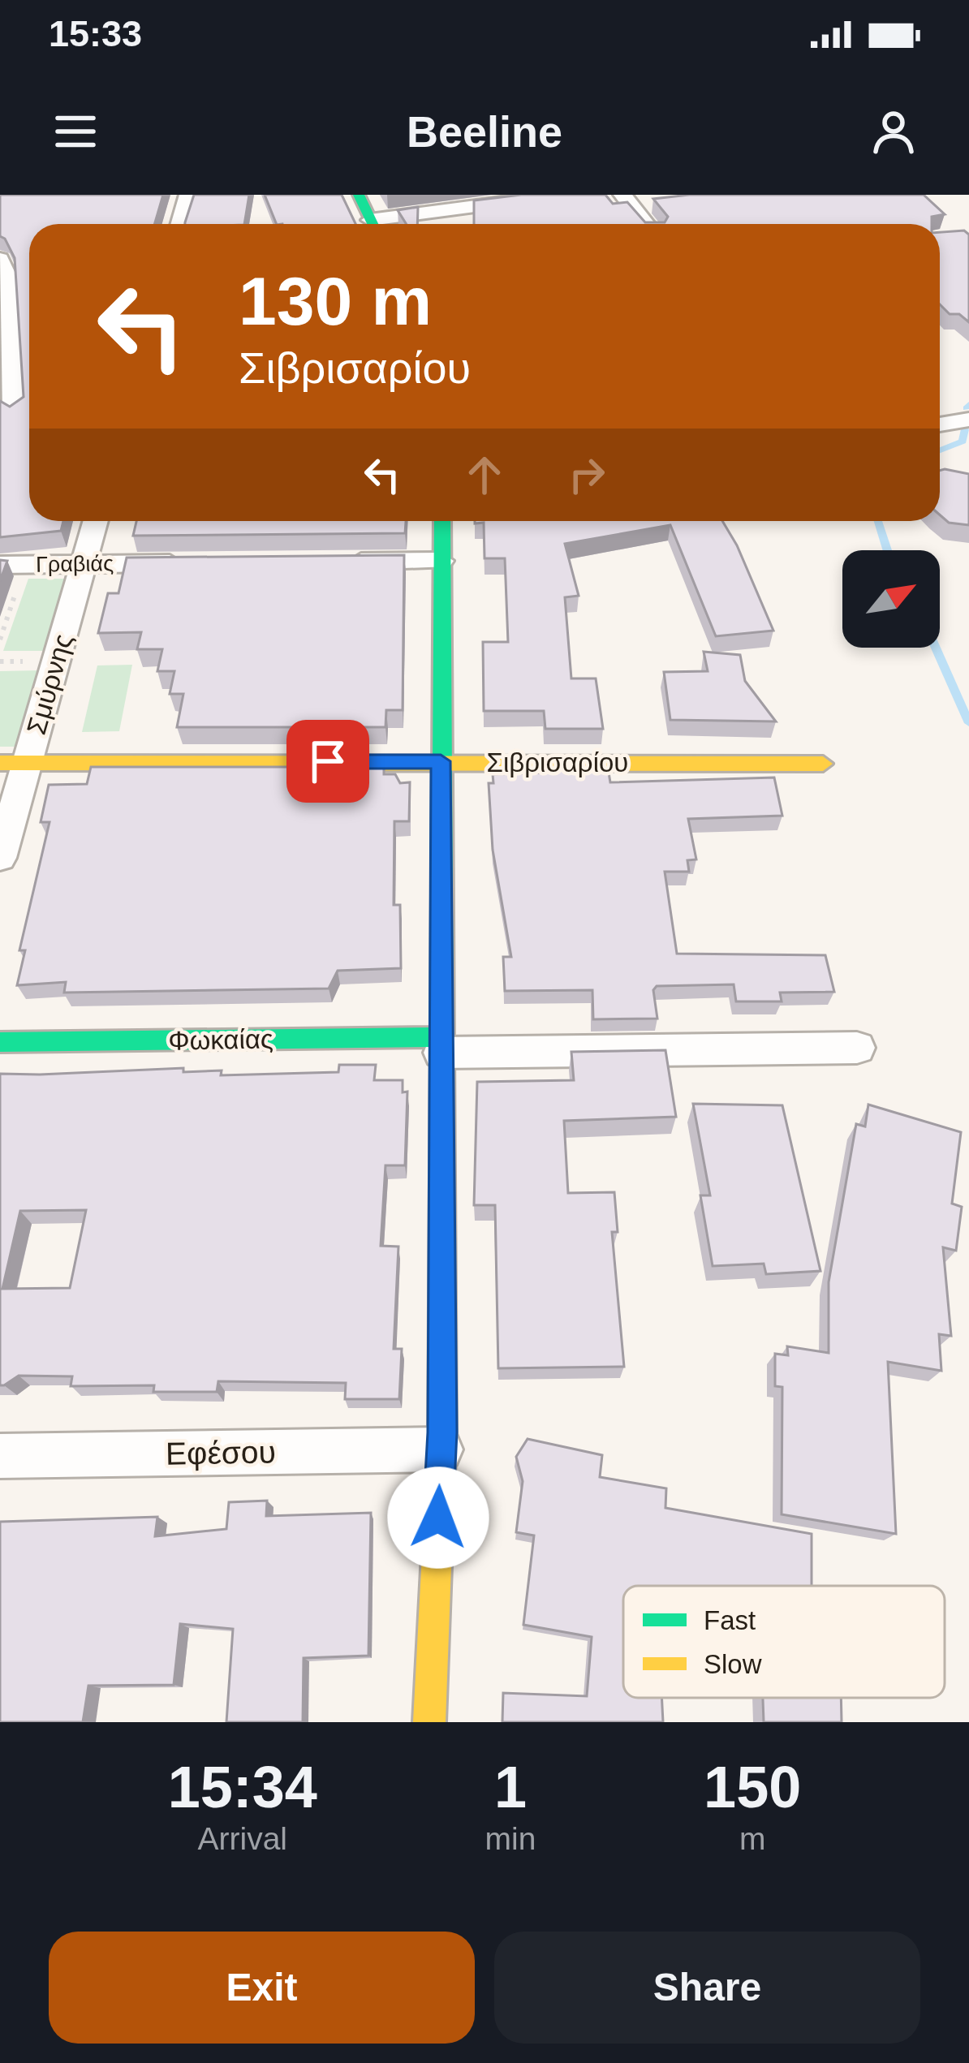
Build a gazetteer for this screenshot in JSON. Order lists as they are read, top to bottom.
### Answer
{
  "streets": {
    "street": [
      "Γραβιάς",
      "Σμύρνης",
      "Σιβρισαρίου",
      "Φωκαίας",
      "Εφέσου"
    ]
  },
  "crossings": [
    ["Γραβιάς", "Σμύρνης"],
    ["Σμύρνης", "Σιβρισαρίου"]
  ],
  "legend": ["Fast", "Slow"],
  "north": "top right",
  "page": {
    "status": "15:33",
    "header": "Beeline",
    "turn": ["130 m", "Σιβρισαρίου"],
    "eta": [
      "15:34",
      "Arrival",
      "1",
      "min",
      "150",
      "m"
    ],
    "buttons": ["Exit", "Share"]
  }
}
